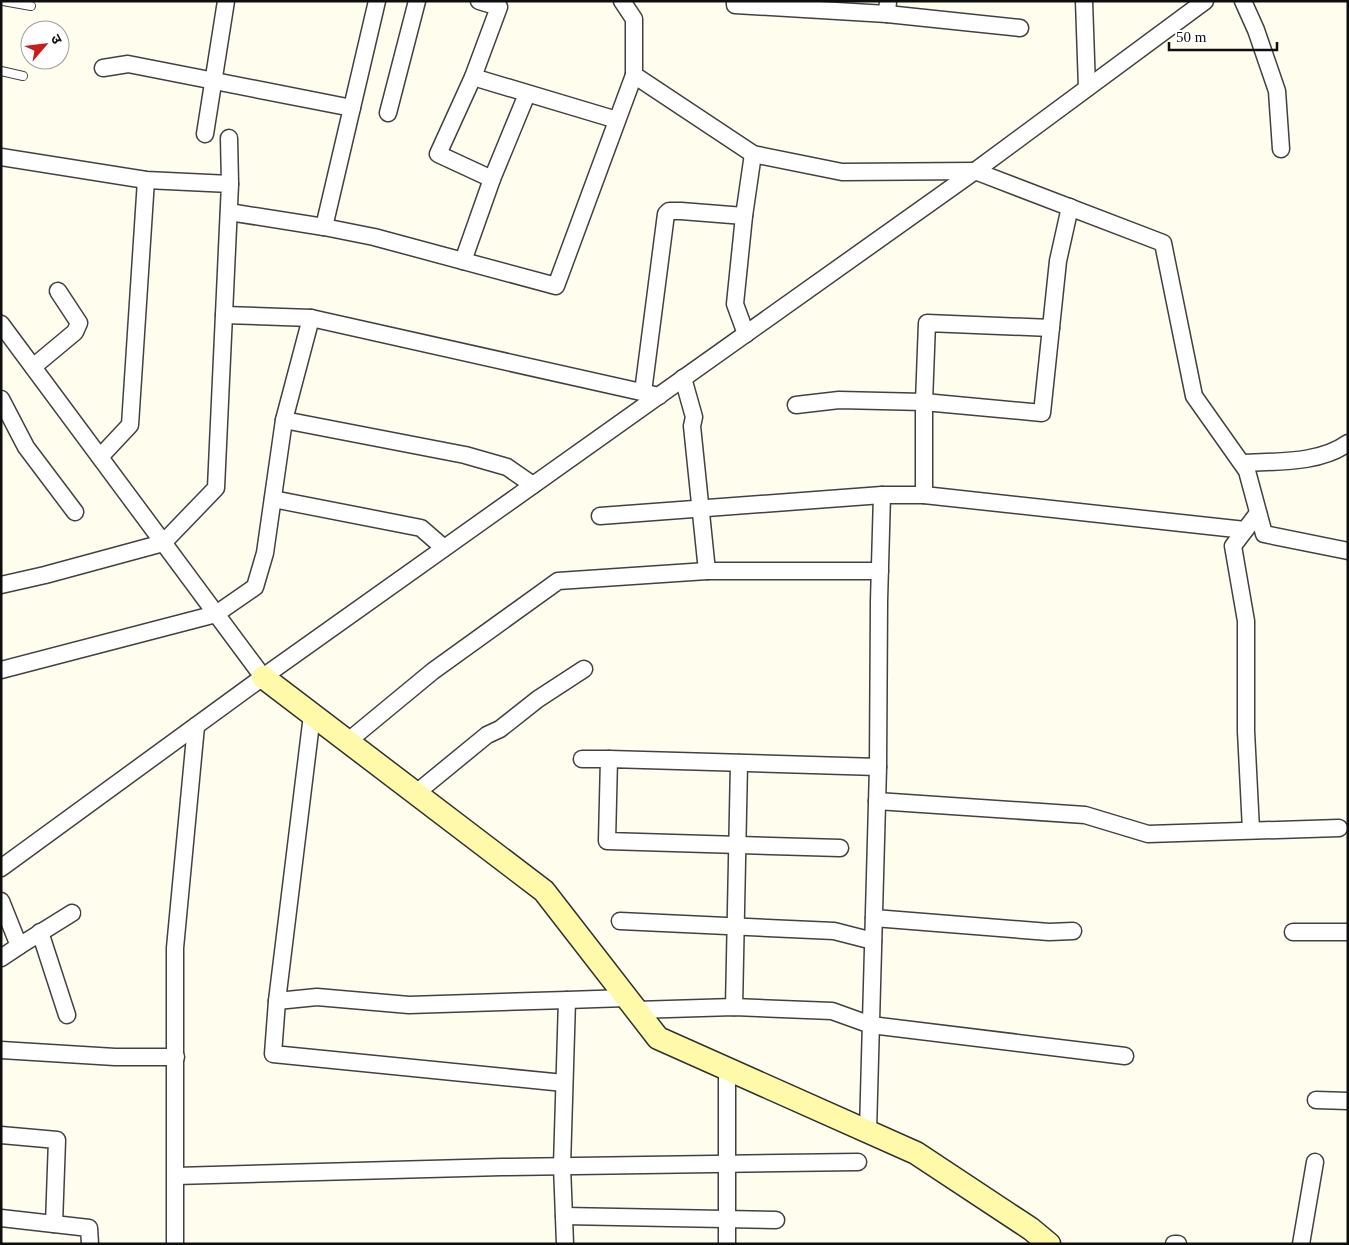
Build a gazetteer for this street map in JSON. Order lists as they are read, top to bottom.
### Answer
{
  "scale_bar": "50 m",
  "north": "top right"
}
